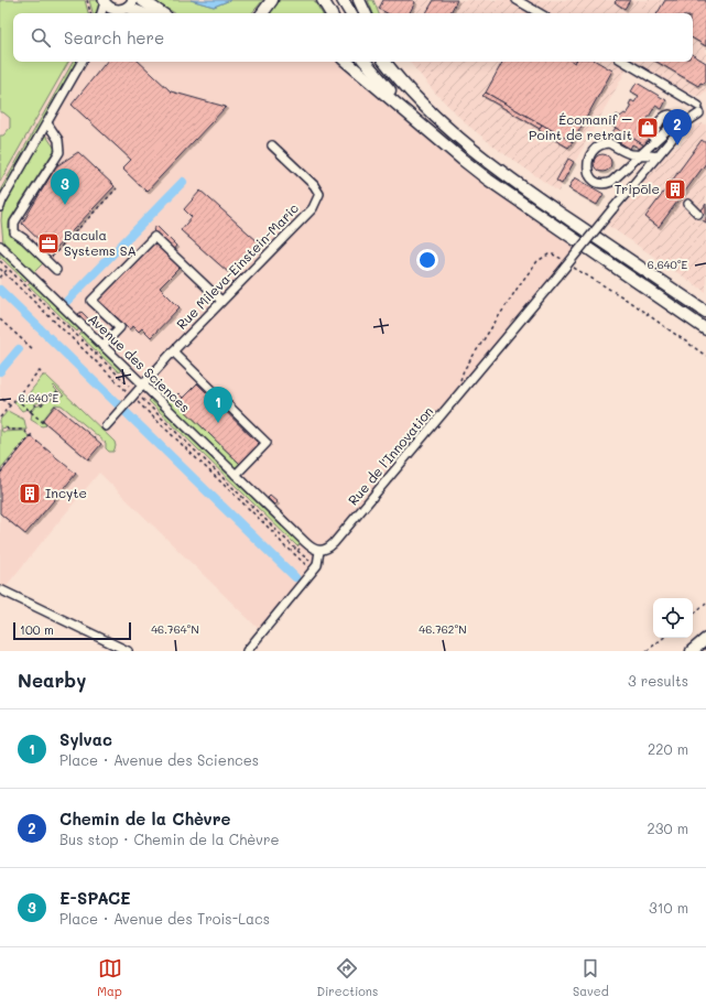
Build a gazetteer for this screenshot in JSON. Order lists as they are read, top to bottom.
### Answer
{
  "streets": {
    "street": ["Rue Mileva-Einstein-Maric", "Avenue des Sciences", "Rue de l'Innovation"]
  },
  "crossings": [
    ["Rue Mileva-Einstein-Maric", "Avenue des Sciences"],
    ["Avenue des Sciences", "Rue de l'Innovation"]
  ],
  "places": {
    "shop": ["Écomanif – Point de retrait"],
    "building": ["Tripōle", "Incyte"],
    "office": ["Bacula Systems SA"]
  },
  "scale_bar": "100 m",
  "page": {
    "search": "Search here",
    "pins": ["2", "3", "1"],
    "scale": "100 m",
    "heading": ["Nearby", "3 results"],
    "list": [
      {
        "mark": "1",
        "name": "Sylvac",
        "note": "Place · Avenue des Sciences",
        "value": "220 m"
      },
      {
        "mark": "2",
        "name": "Chemin de la Chèvre",
        "note": "Bus stop · Chemin de la Chèvre",
        "value": "230 m"
      },
      {
        "mark": "3",
        "name": "E-SPACE",
        "note": "Place · Avenue des Trois-Lacs",
        "value": "310 m"
      }
    ],
    "nav": ["Map", "Directions", "Saved"]
  },
  "coordinates": ["6.640°E", "46.764°N", "46.762°N"]
}
